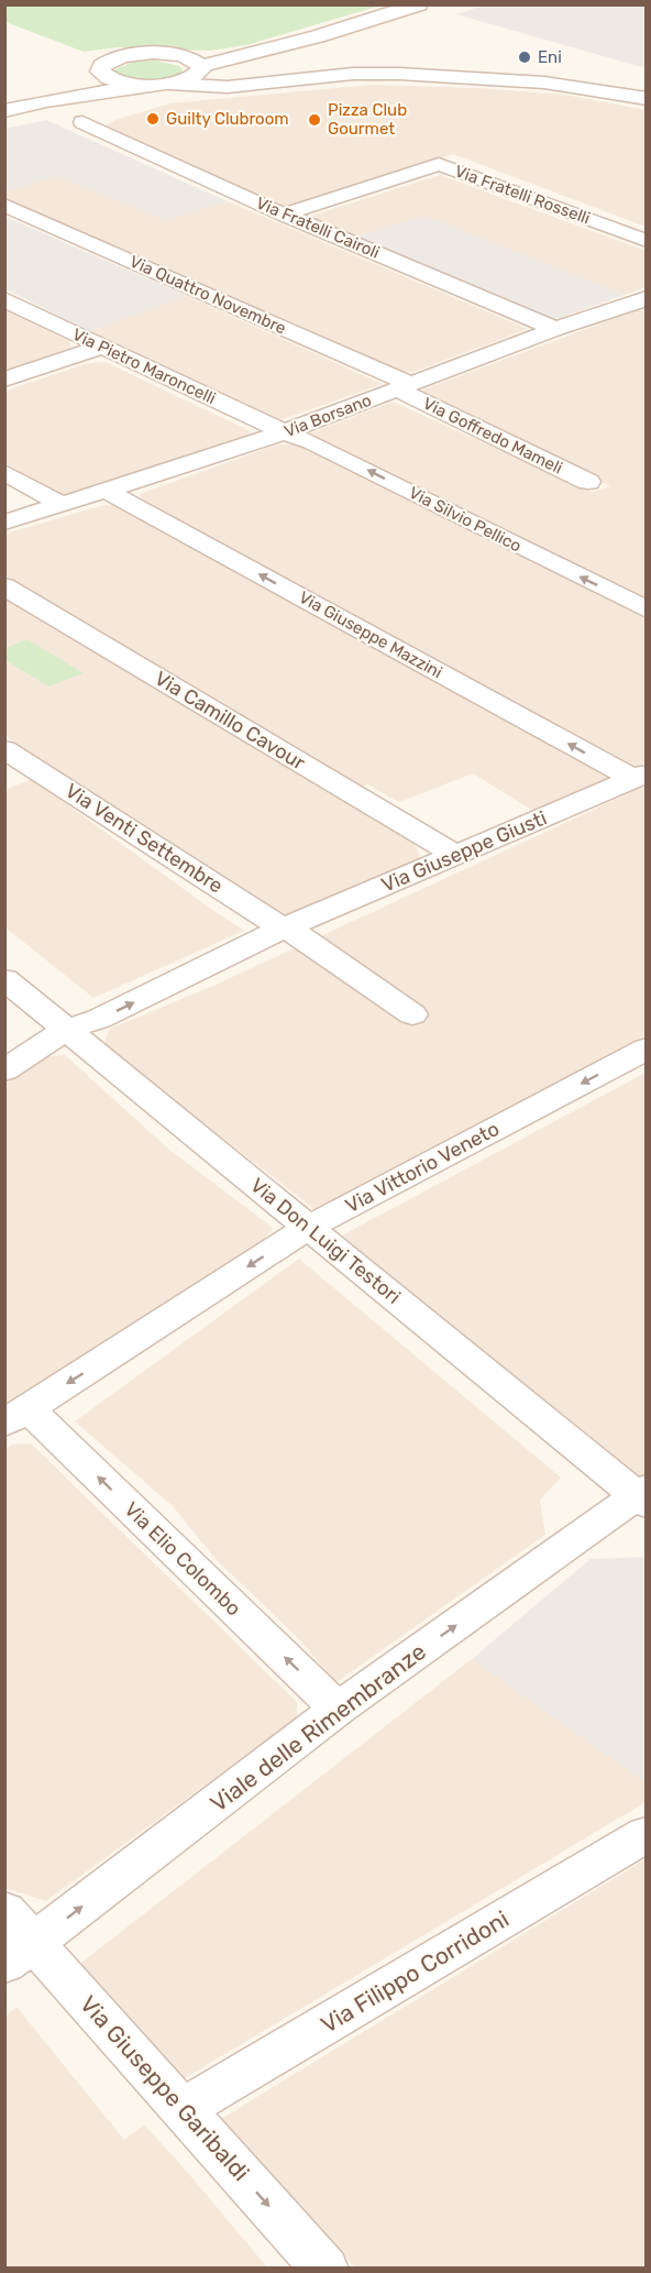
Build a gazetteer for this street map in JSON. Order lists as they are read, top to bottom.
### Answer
{
  "streets": {
    "street": [
      "Via Fratelli Rosselli",
      "Via Fratelli Cairoli",
      "Via Quattro Novembre",
      "Via Pietro Maroncelli",
      "Via Borsano",
      "Via Goffredo Mameli",
      "Via Silvio Pellico",
      "Via Giuseppe Mazzini",
      "Via Camillo Cavour",
      "Via Venti Settembre",
      "Via Giuseppe Giusti",
      "Via Vittorio Veneto",
      "Via Don Luigi Testori",
      "Via Elio Colombo",
      "Viale delle Rimembranze",
      "Via Filippo Corridoni",
      "Via Giuseppe Garibaldi"
    ]
  },
  "crossings": [
    ["Via Fratelli Rosselli", "Via Fratelli Cairoli"],
    ["Via Fratelli Cairoli", "Via Borsano"],
    ["Via Quattro Novembre", "Via Borsano"],
    ["Via Quattro Novembre", "Via Goffredo Mameli"],
    ["Via Pietro Maroncelli", "Via Borsano"],
    ["Via Pietro Maroncelli", "Via Silvio Pellico"],
    ["Via Borsano", "Via Goffredo Mameli"],
    ["Via Borsano", "Via Silvio Pellico"],
    ["Via Borsano", "Via Giuseppe Mazzini"],
    ["Via Giuseppe Mazzini", "Via Giuseppe Giusti"],
    ["Via Camillo Cavour", "Via Giuseppe Giusti"],
    ["Via Venti Settembre", "Via Giuseppe Giusti"],
    ["Via Giuseppe Giusti", "Via Don Luigi Testori"],
    ["Via Vittorio Veneto", "Via Don Luigi Testori"],
    ["Via Vittorio Veneto", "Via Elio Colombo"],
    ["Via Don Luigi Testori", "Viale delle Rimembranze"],
    ["Via Elio Colombo", "Viale delle Rimembranze"],
    ["Viale delle Rimembranze", "Via Giuseppe Garibaldi"],
    ["Via Filippo Corridoni", "Via Giuseppe Garibaldi"]
  ],
  "one_way": [
    "Via Silvio Pellico",
    "Via Giuseppe Mazzini",
    "Via Vittorio Veneto",
    "Via Elio Colombo",
    "Viale delle Rimembranze",
    "Via Giuseppe Garibaldi"
  ],
  "places": ["Eni", "Guilty Clubroom", "Pizza Club Gourmet"]
}
